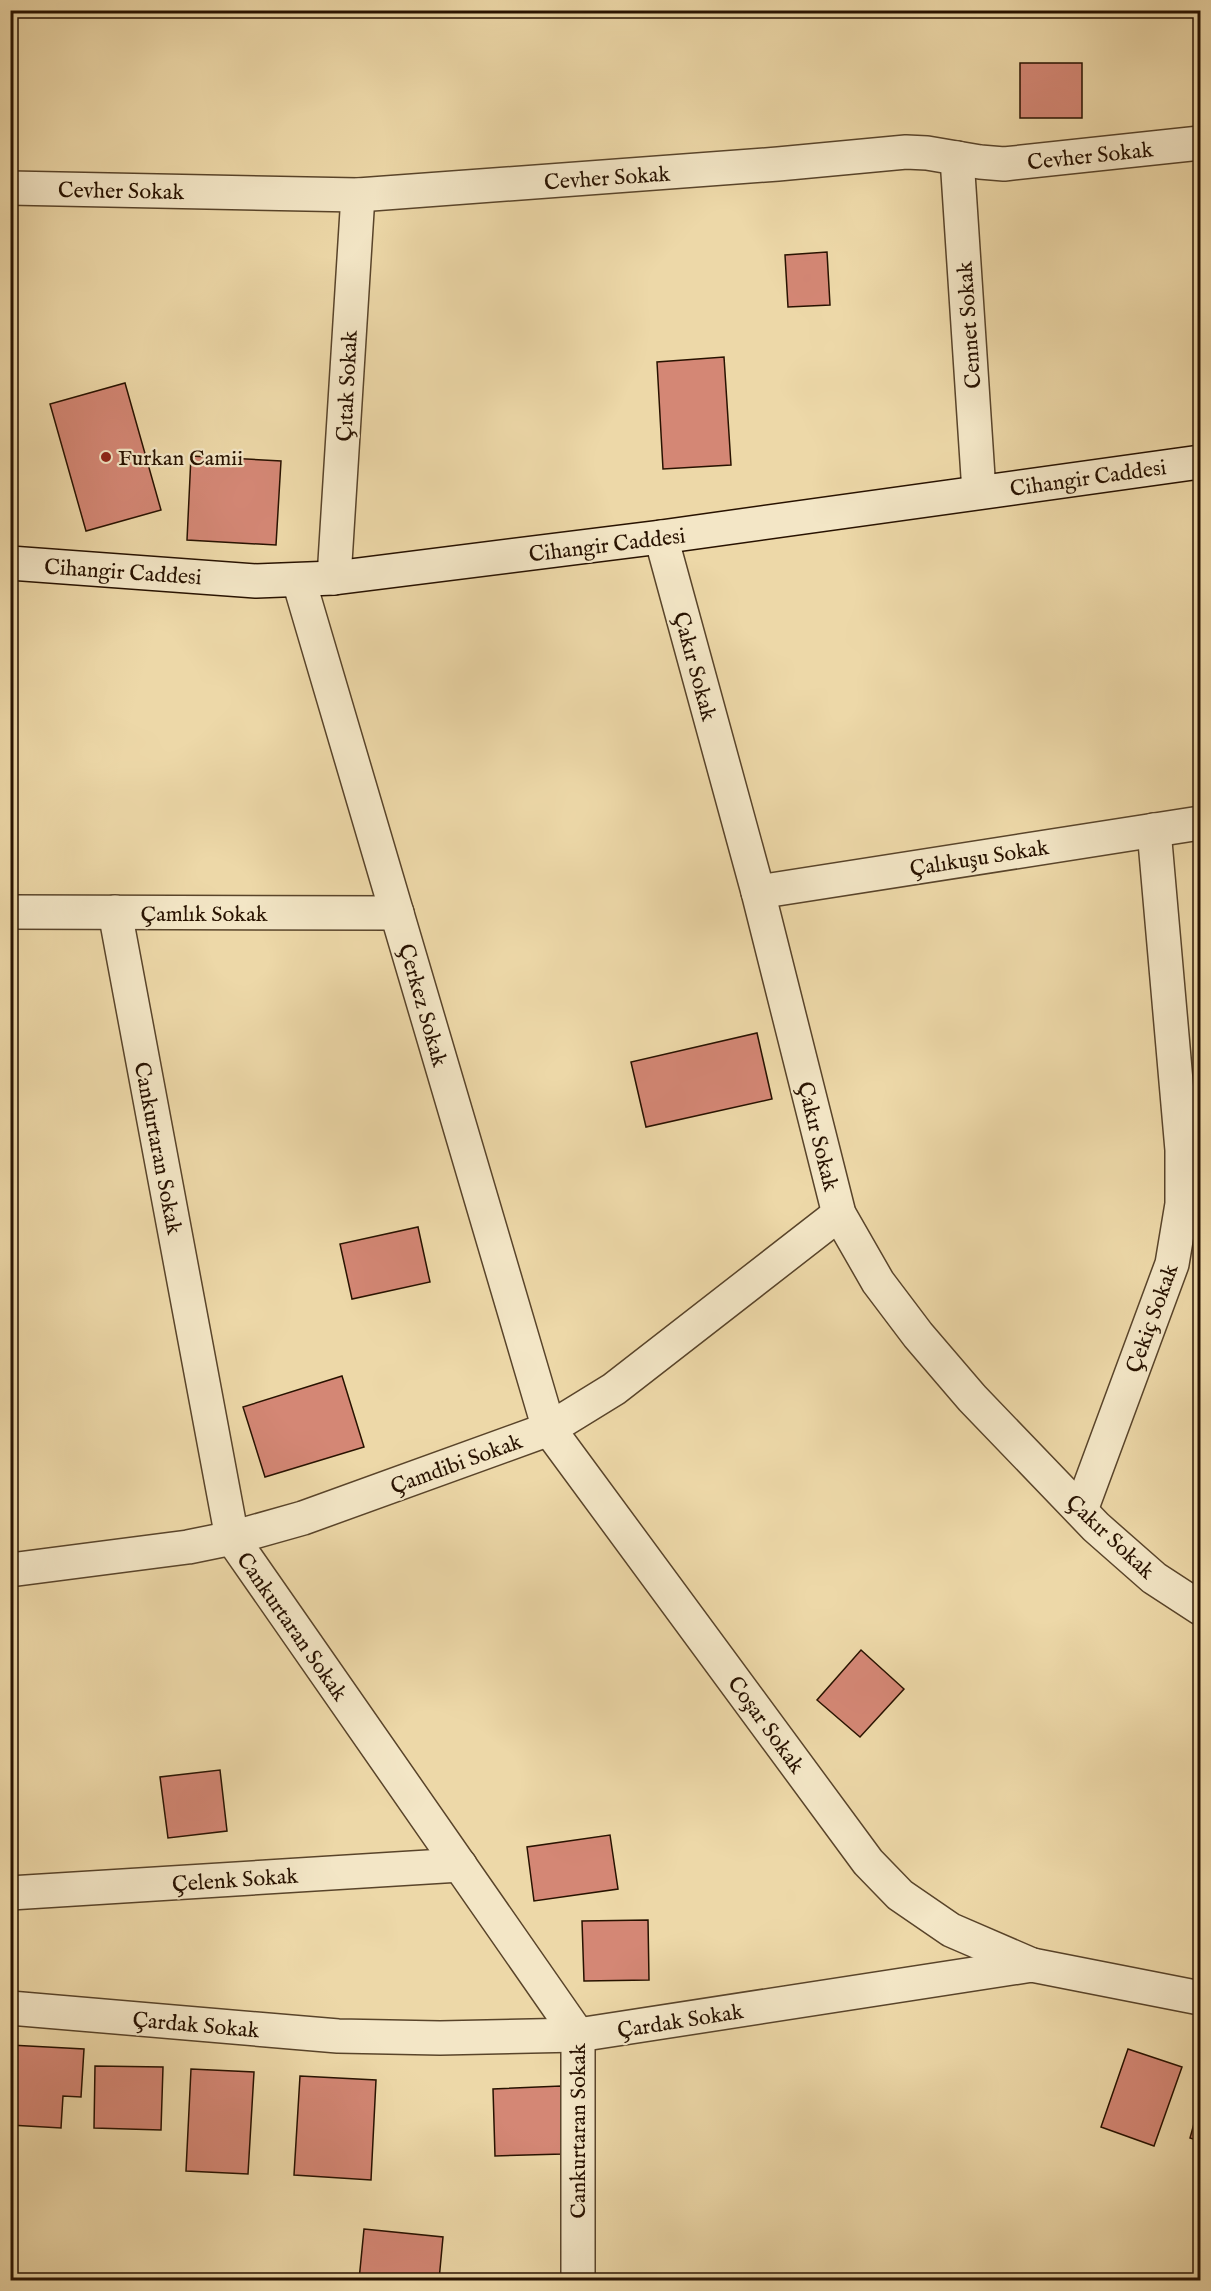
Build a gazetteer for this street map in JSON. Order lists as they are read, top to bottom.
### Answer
{
  "streets": {
    "street": [
      "Cevher Sokak",
      "Cennet Sokak",
      "Çıtak Sokak",
      "Cihangir Caddesi",
      "Çakır Sokak",
      "Çalıkuşu Sokak",
      "Çamlık Sokak",
      "Çerkez Sokak",
      "Cankurtaran Sokak",
      "Çekiç Sokak",
      "Çamdibi Sokak",
      "Coşar Sokak",
      "Çelenk Sokak",
      "Çardak Sokak"
    ]
  },
  "crossings": [
    ["Cevher Sokak", "Cennet Sokak"],
    ["Cevher Sokak", "Çıtak Sokak"],
    ["Cennet Sokak", "Cihangir Caddesi"],
    ["Çıtak Sokak", "Cihangir Caddesi"],
    ["Cihangir Caddesi", "Çakır Sokak"],
    ["Cihangir Caddesi", "Çerkez Sokak"],
    ["Çakır Sokak", "Çalıkuşu Sokak"],
    ["Çakır Sokak", "Çekiç Sokak"],
    ["Çakır Sokak", "Çamdibi Sokak"],
    ["Çalıkuşu Sokak", "Çekiç Sokak"],
    ["Çamlık Sokak", "Çerkez Sokak"],
    ["Çamlık Sokak", "Cankurtaran Sokak"],
    ["Çerkez Sokak", "Çamdibi Sokak"],
    ["Çerkez Sokak", "Coşar Sokak"],
    ["Cankurtaran Sokak", "Çamdibi Sokak"],
    ["Cankurtaran Sokak", "Çelenk Sokak"],
    ["Cankurtaran Sokak", "Çardak Sokak"],
    ["Çamdibi Sokak", "Coşar Sokak"],
    ["Coşar Sokak", "Çardak Sokak"]
  ],
  "places": ["Furkan Camii"]
}
